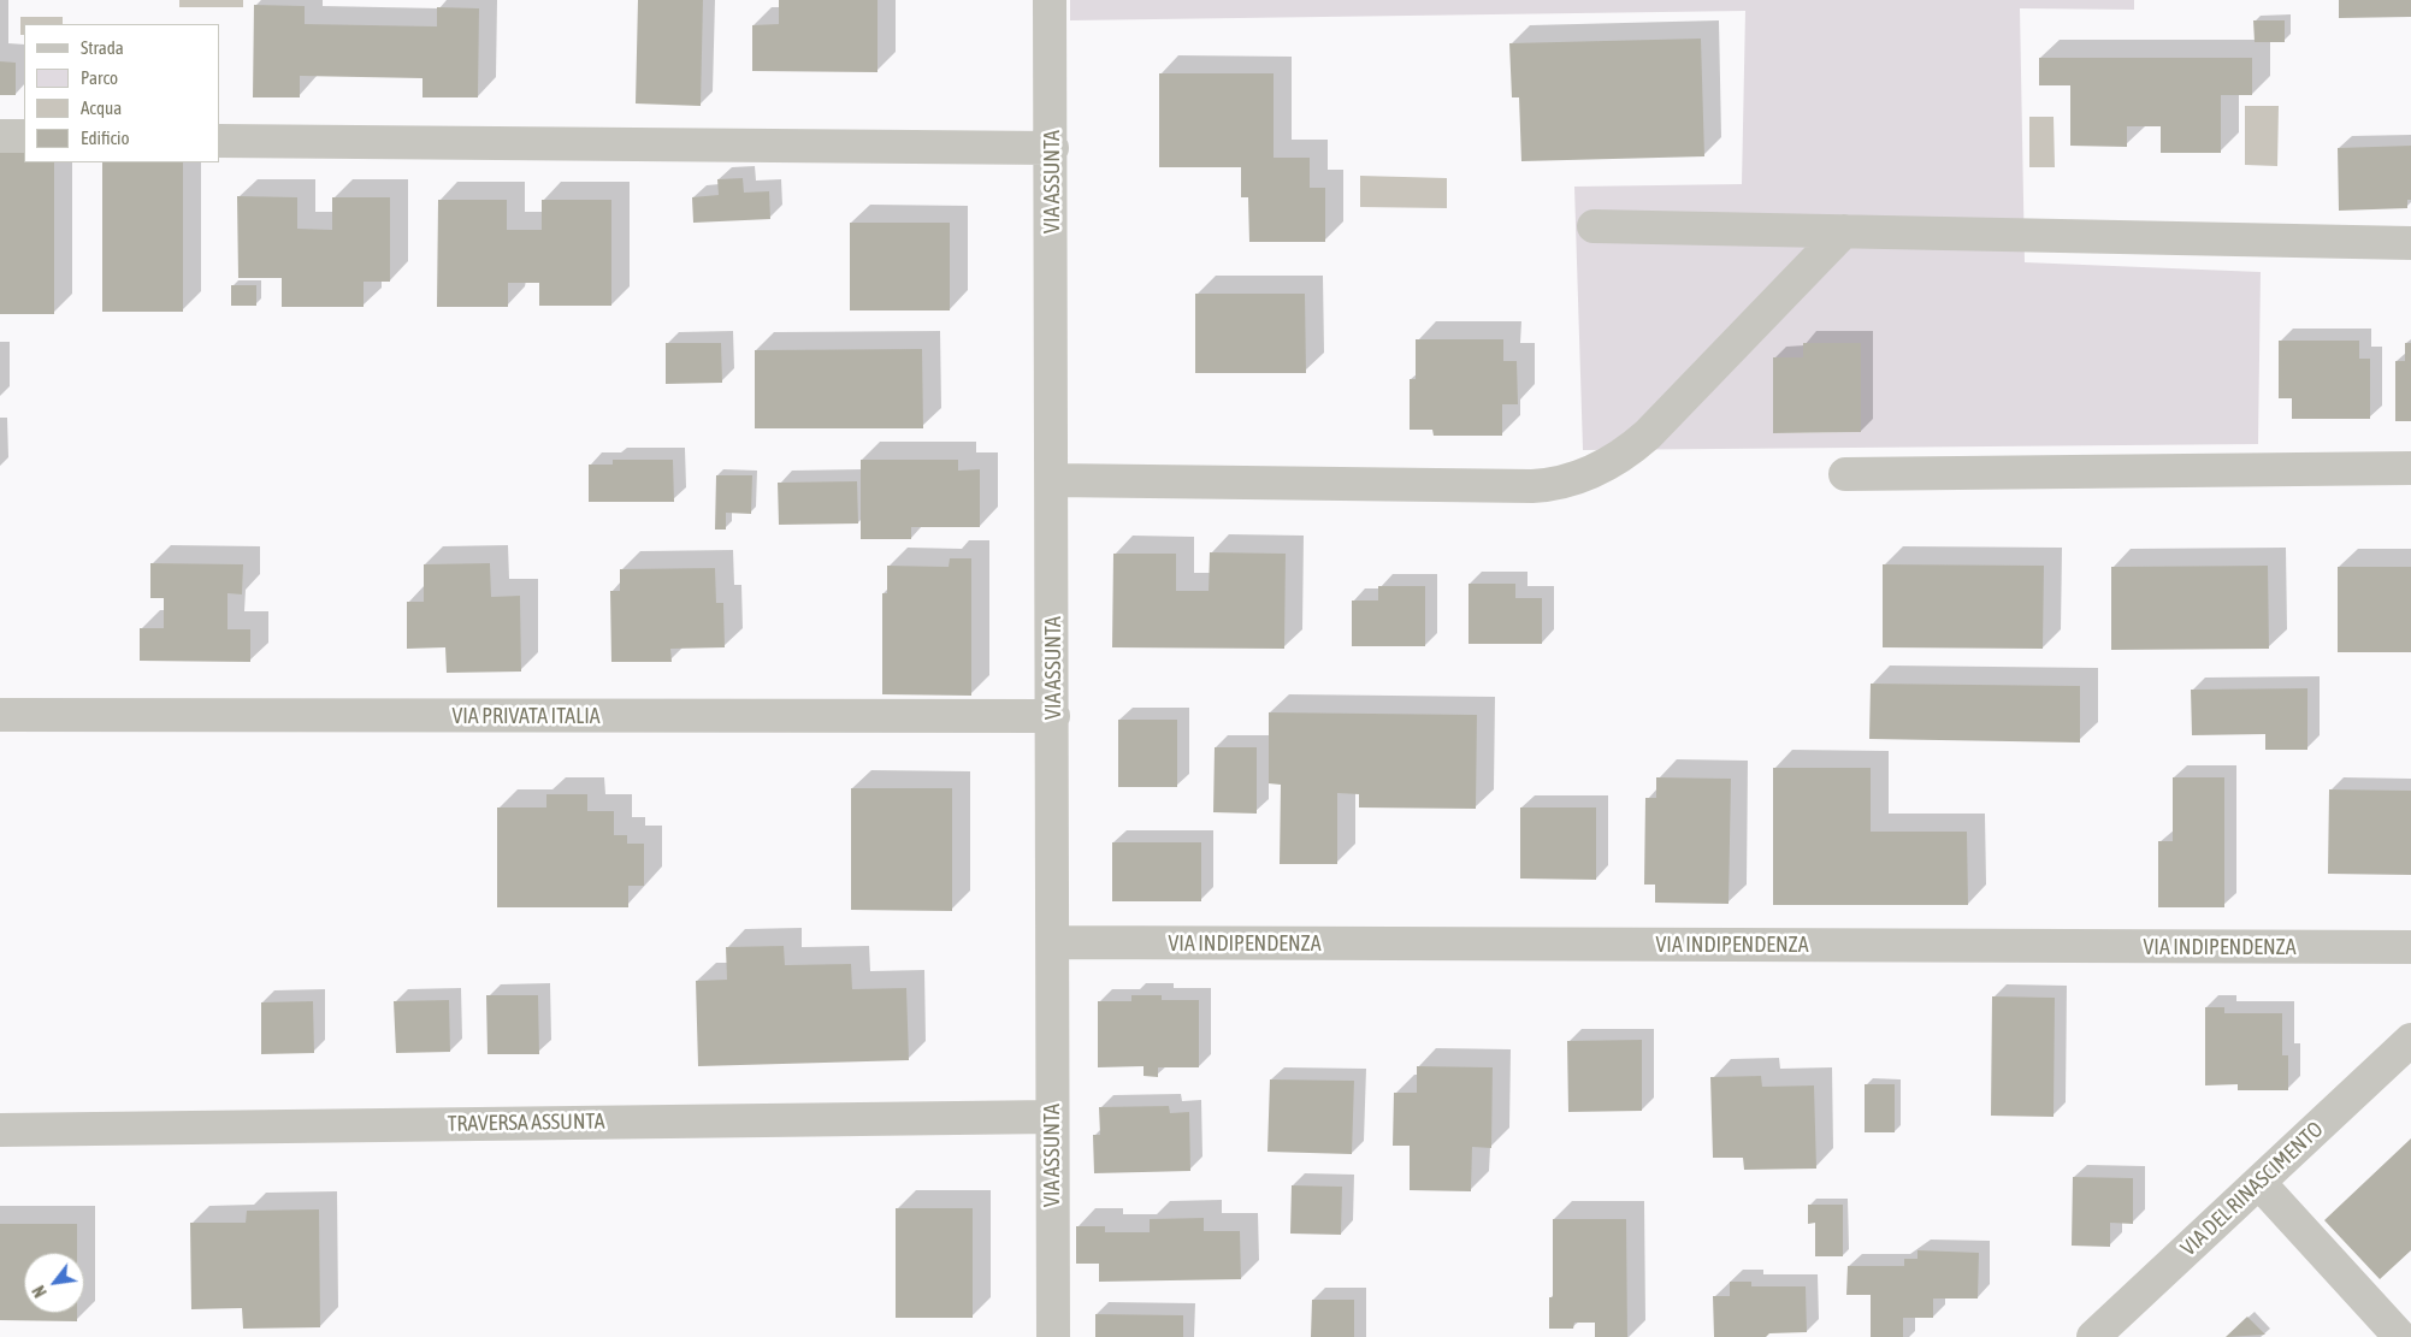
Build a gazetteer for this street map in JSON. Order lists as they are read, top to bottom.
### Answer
{
  "streets": {
    "street": [
      "VIA ASSUNTA",
      "VIA PRIVATA ITALIA",
      "VIA INDIPENDENZA",
      "TRAVERSA ASSUNTA",
      "VIA DEL RINASCIMENTO"
    ]
  },
  "crossings": [
    ["VIA ASSUNTA", "VIA PRIVATA ITALIA"],
    ["VIA ASSUNTA", "VIA INDIPENDENZA"],
    ["VIA ASSUNTA", "TRAVERSA ASSUNTA"]
  ],
  "legend": [
    "Strada",
    "Parco",
    "Acqua",
    "Edificio"
  ],
  "north": "bottom left"
}
